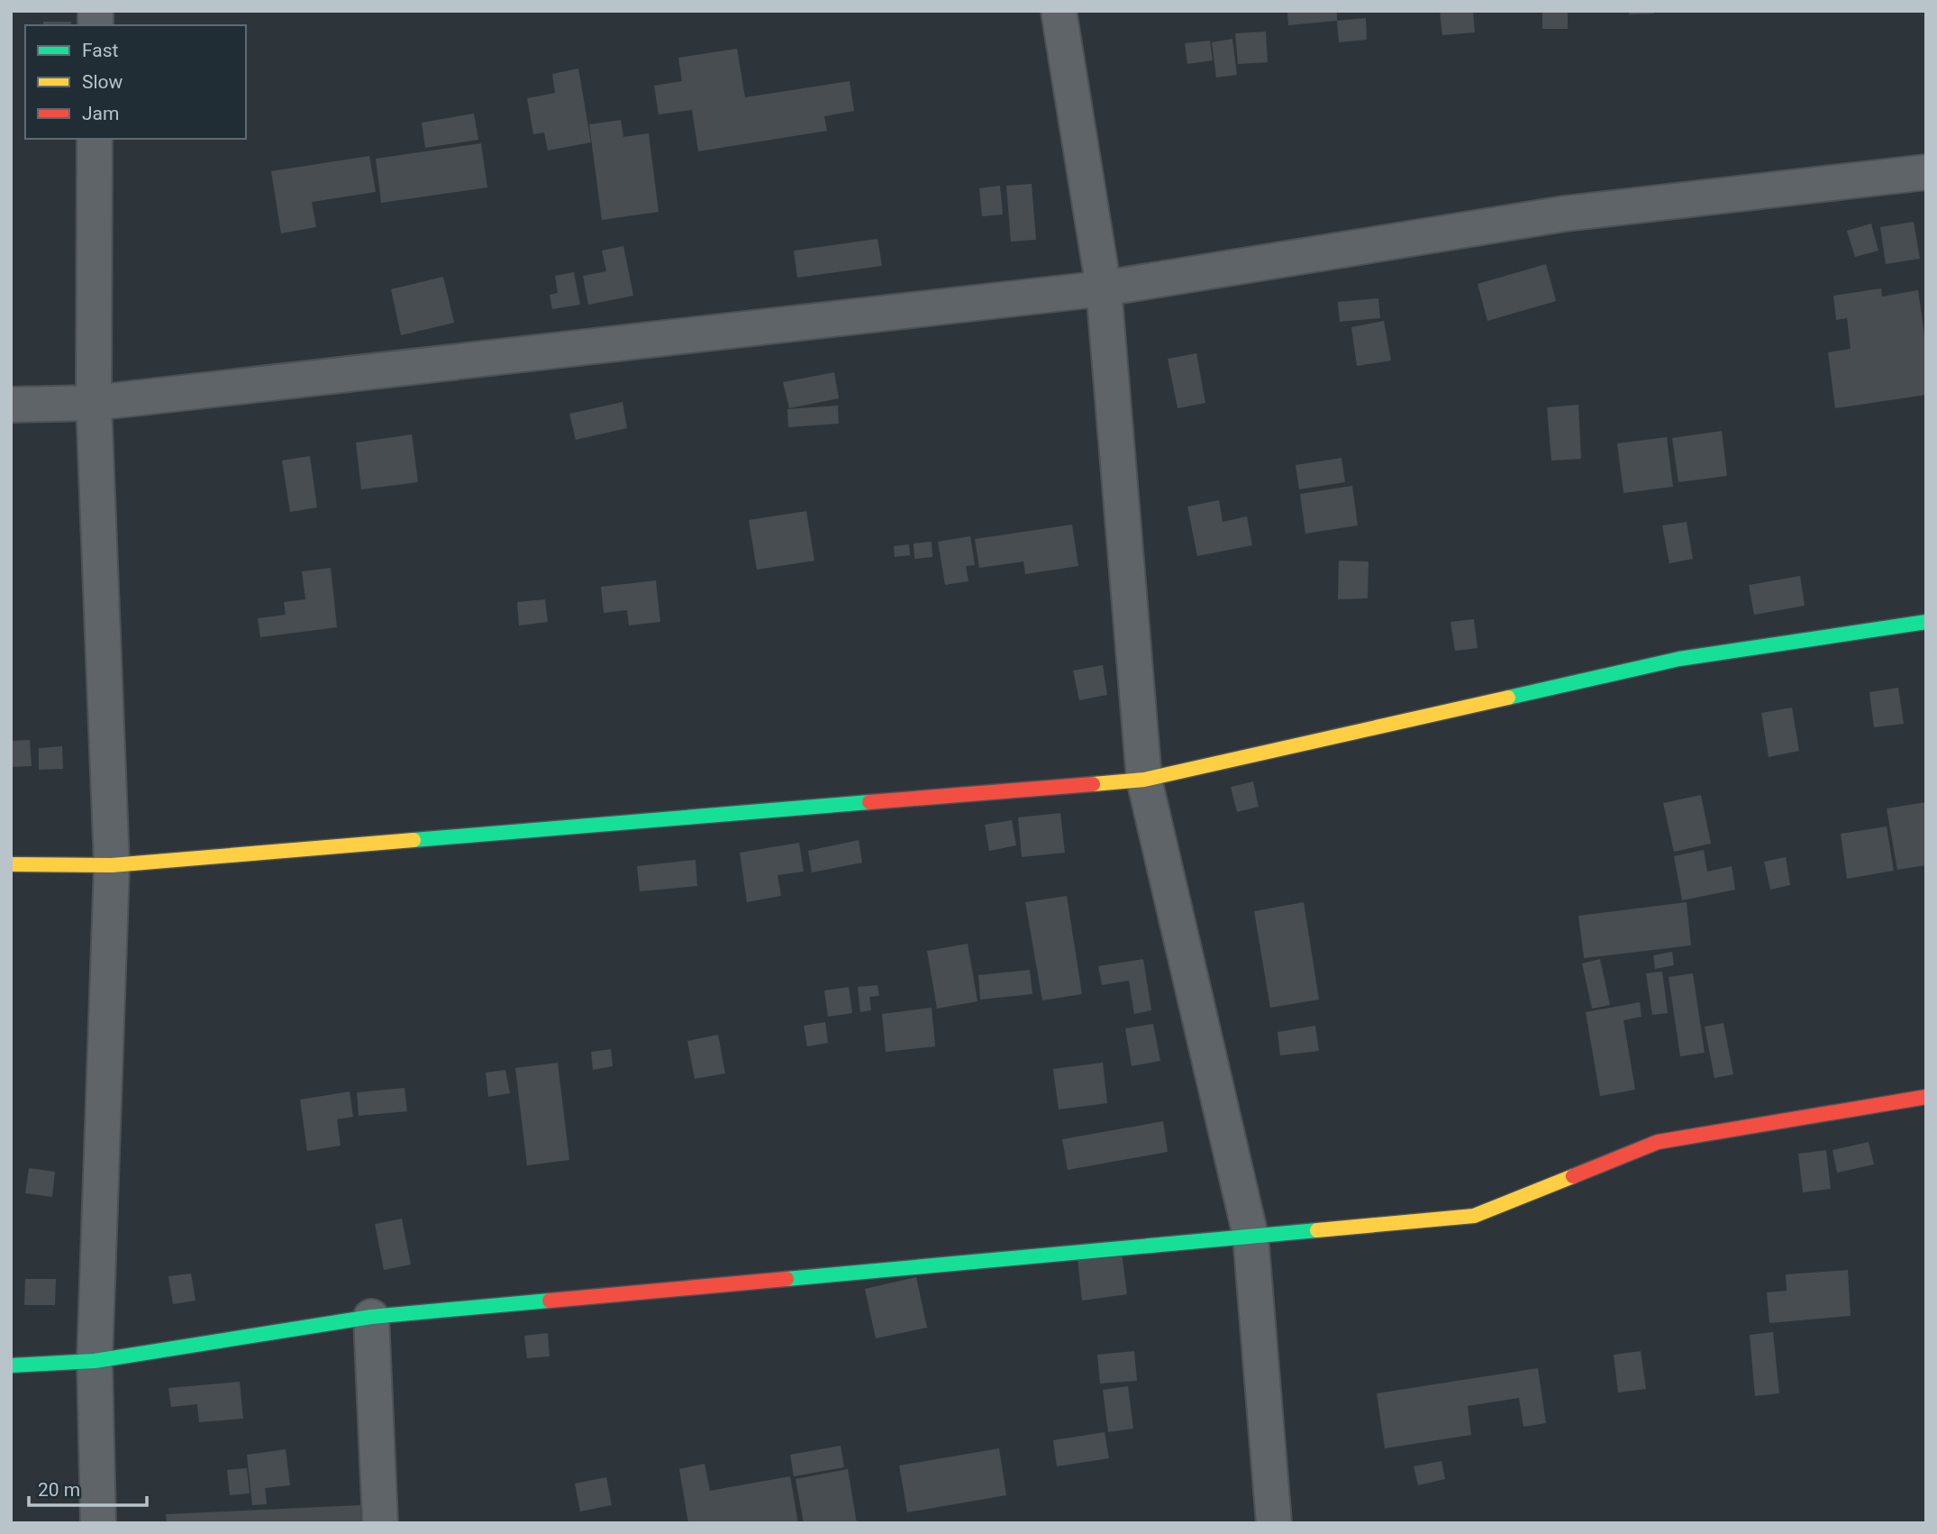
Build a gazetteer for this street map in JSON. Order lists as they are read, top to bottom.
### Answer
{
  "legend": ["Fast", "Slow", "Jam"],
  "scale_bar": "20 m"
}
